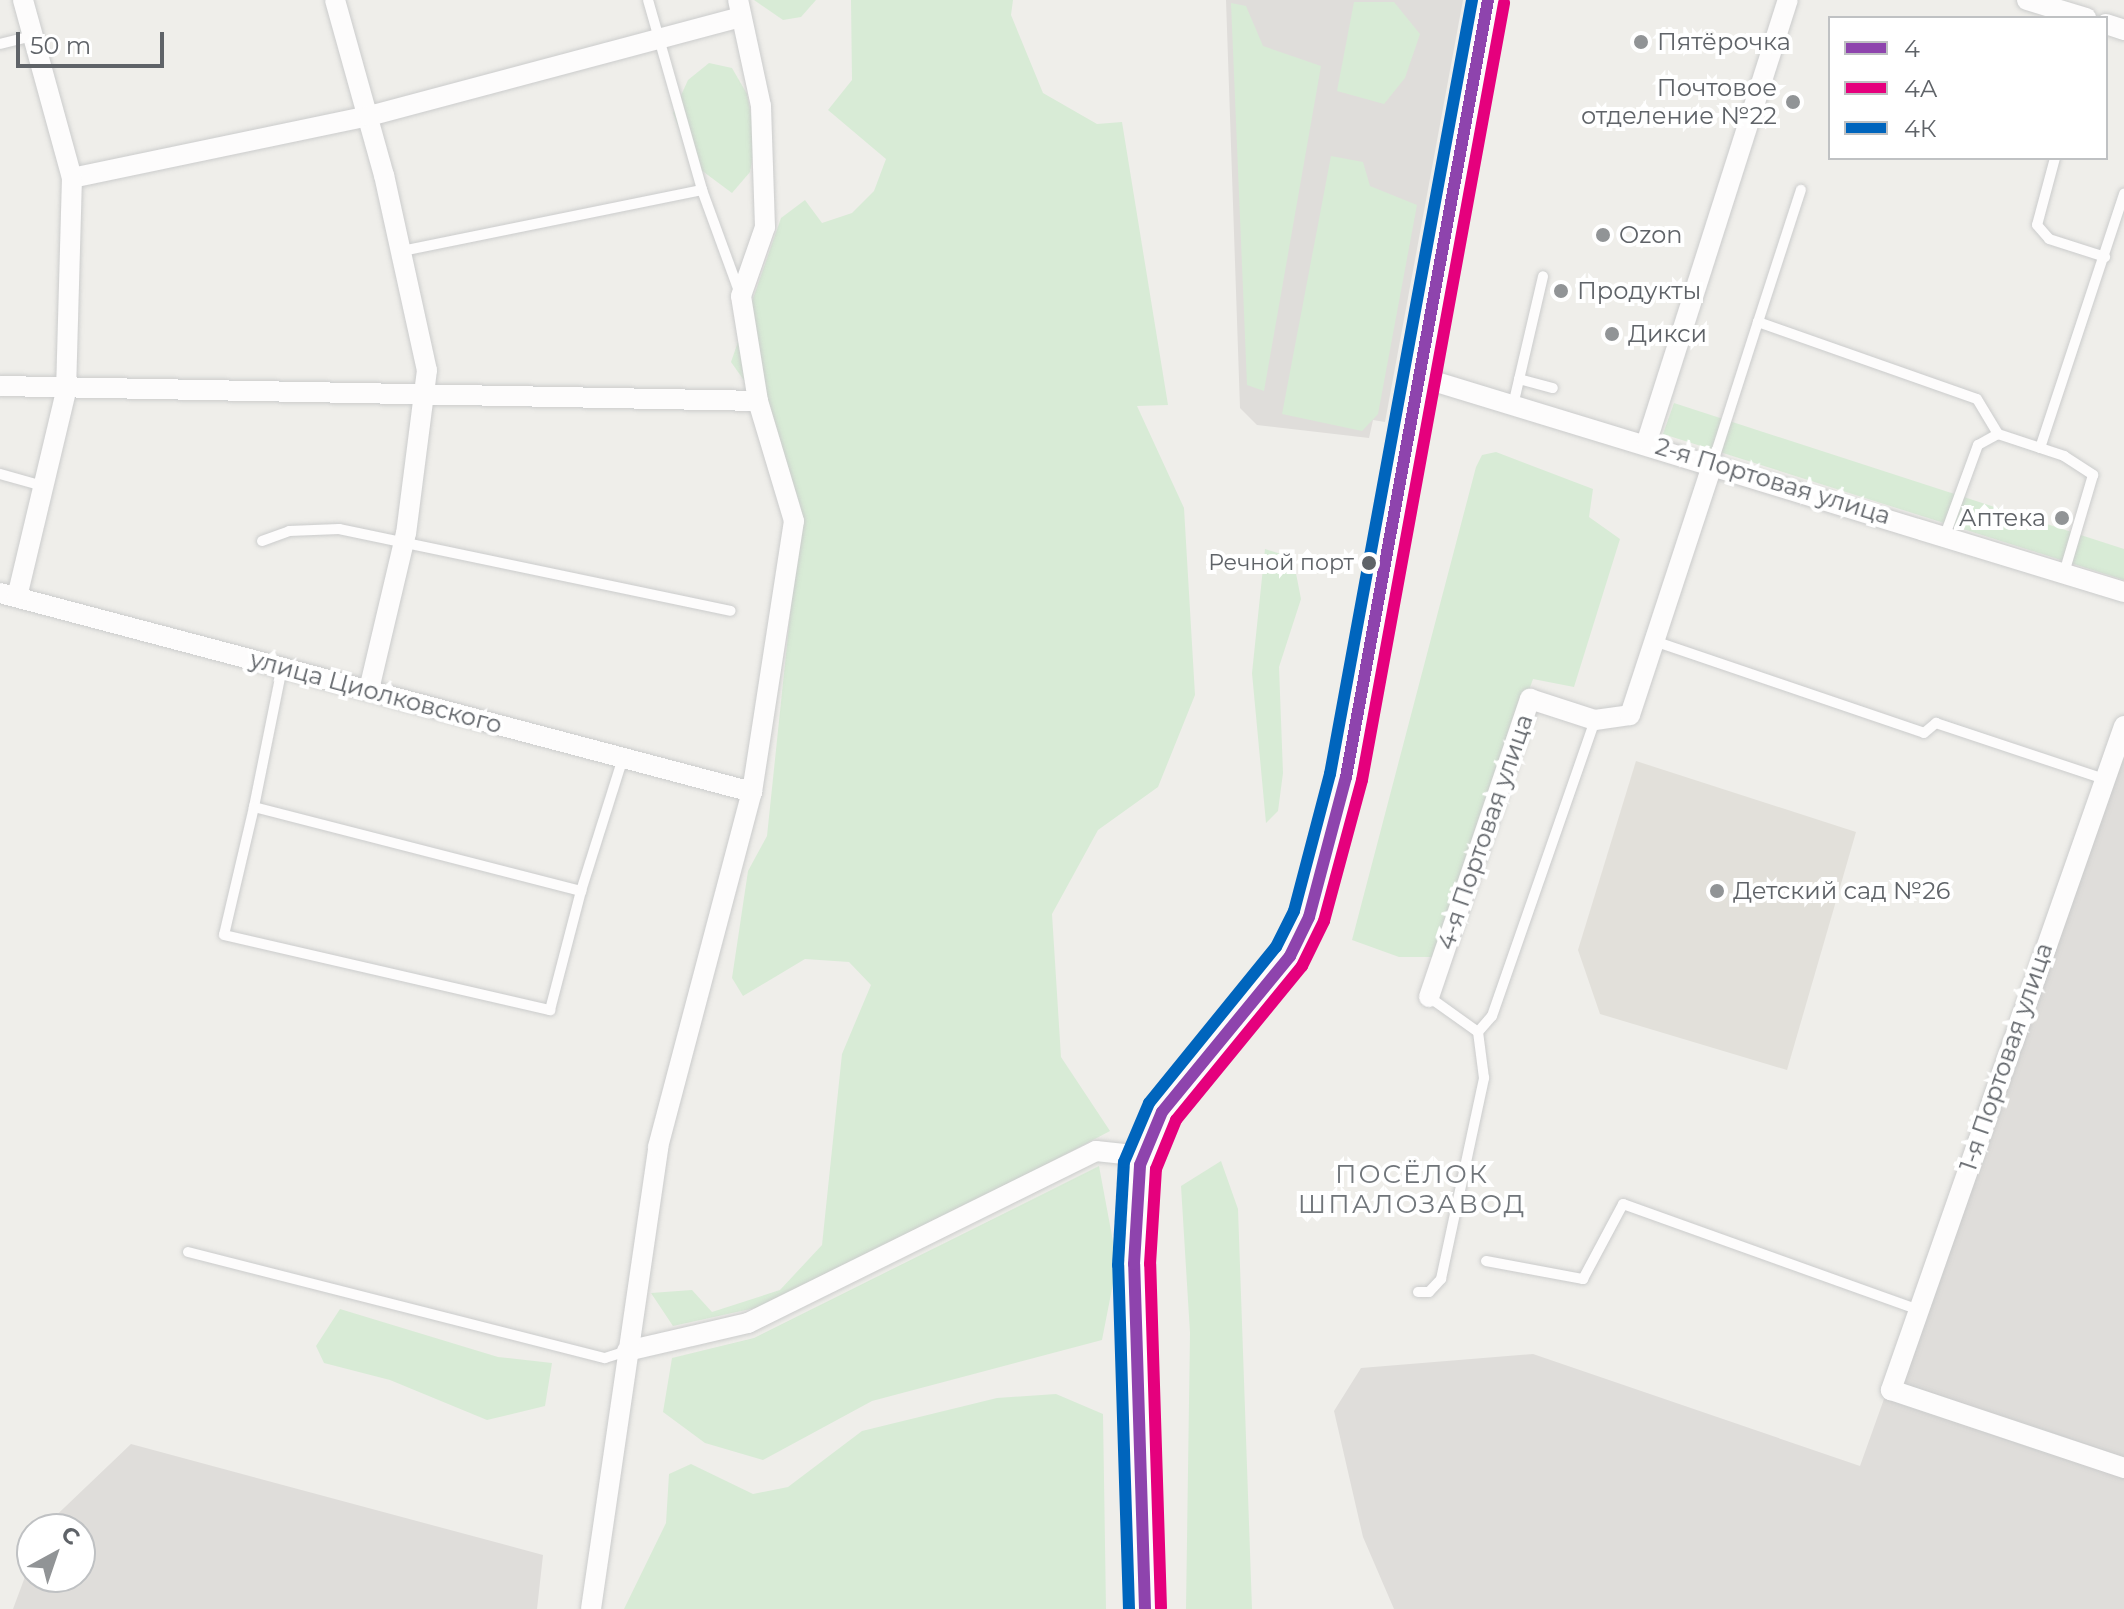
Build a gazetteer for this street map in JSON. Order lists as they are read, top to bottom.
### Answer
{
  "streets": {
    "street": [
      "2-я Портовая улица",
      "улица Циолковского",
      "4-я Портовая улица",
      "1-я Портовая улица"
    ]
  },
  "districts": ["ПОСЁЛОК ШПАЛОЗАВОД"],
  "places": [
    "Пятёрочка",
    "Почтовое отделение №22",
    "Ozon",
    "Продукты",
    "Дикси",
    "Аптека",
    "Речной порт",
    "Детский сад №26"
  ],
  "lines": ["transit line 4", "transit line 4К", "transit line 4А"],
  "legend": ["4", "4А", "4К"],
  "scale_bar": "50 m",
  "north": "top right"
}
